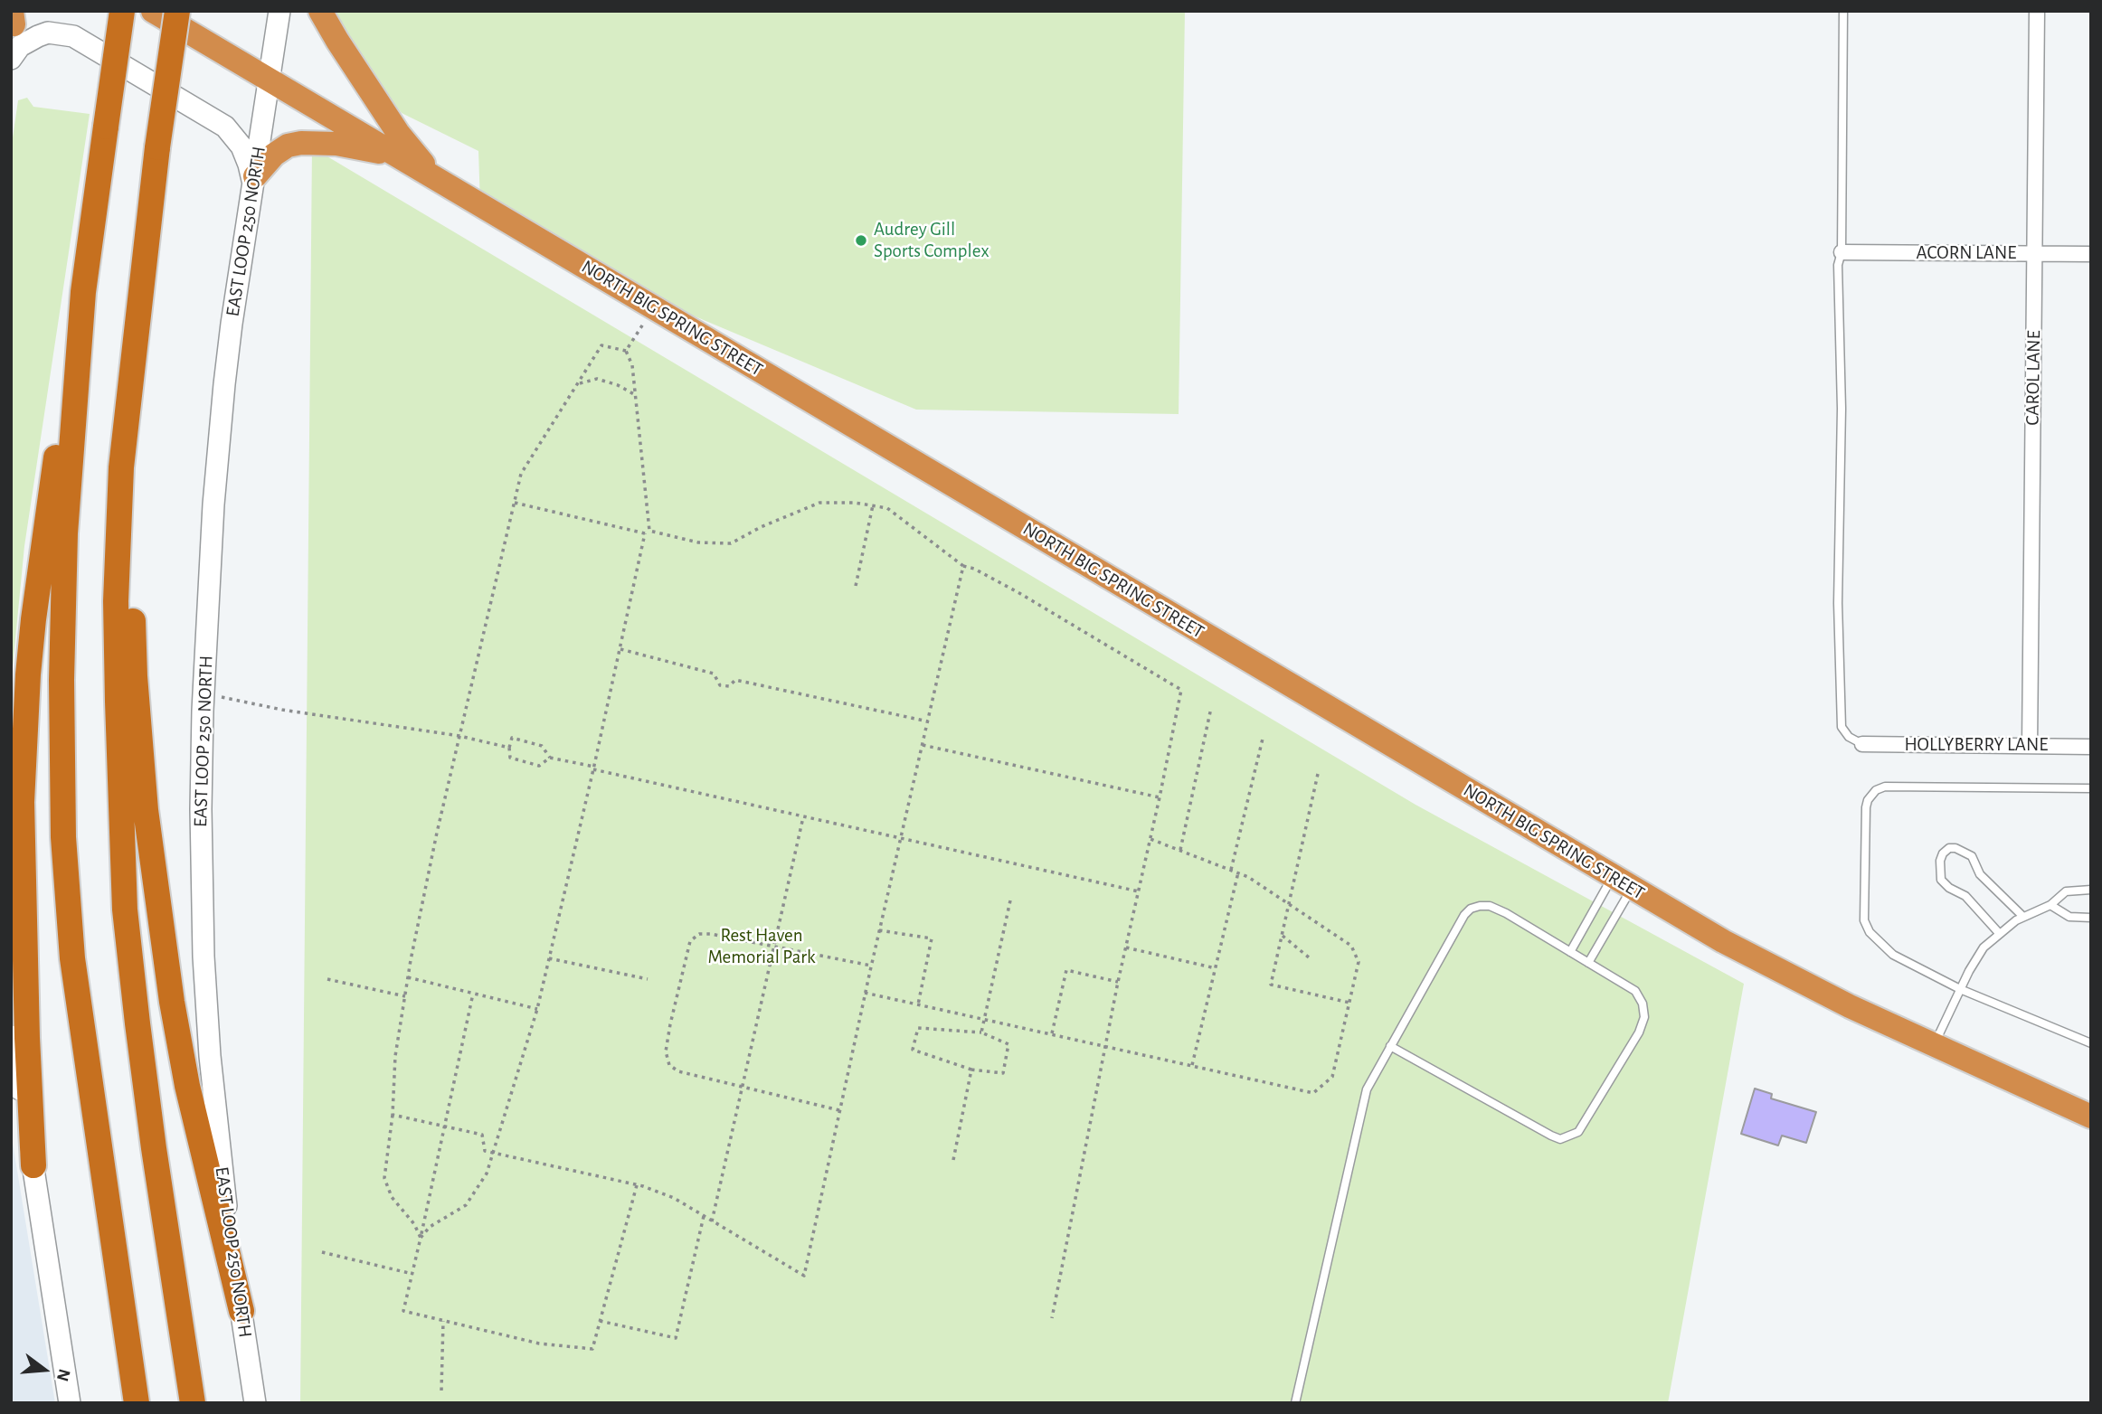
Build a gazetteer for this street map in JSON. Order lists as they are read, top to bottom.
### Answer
{
  "streets": {
    "highway": ["NORTH BIG SPRING STREET"],
    "main road": ["EAST LOOP 250 NORTH"],
    "street": ["ACORN LANE", "CAROL LANE", "HOLLYBERRY LANE"]
  },
  "crossings": [
    ["EAST LOOP 250 NORTH", "NORTH BIG SPRING STREET"],
    ["ACORN LANE", "CAROL LANE"],
    ["CAROL LANE", "HOLLYBERRY LANE"]
  ],
  "parks": ["Rest Haven Memorial Park"],
  "places": ["Audrey Gill Sports Complex"],
  "north": "right"
}
